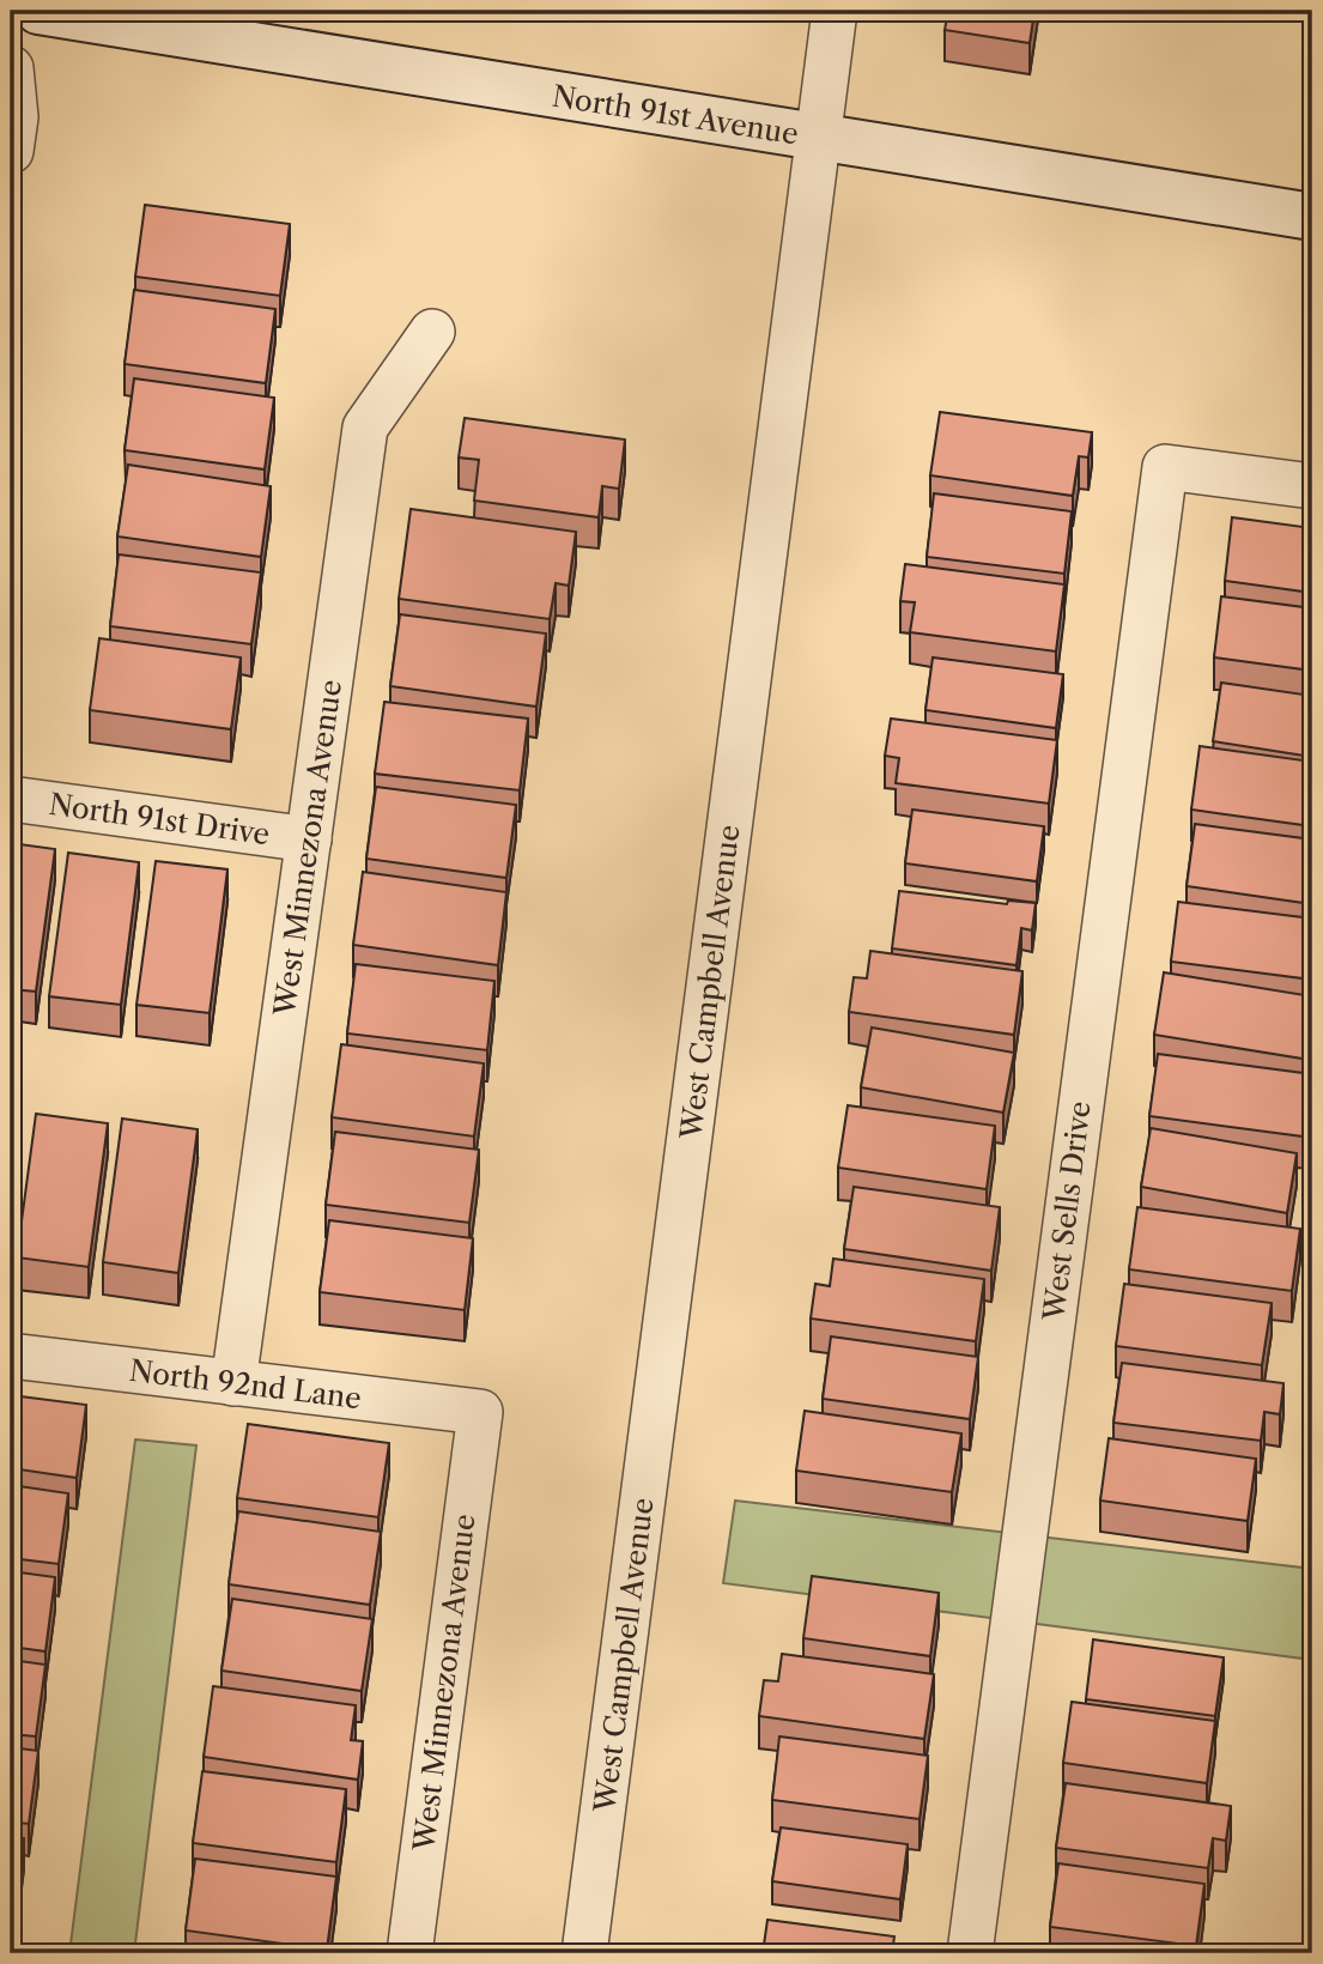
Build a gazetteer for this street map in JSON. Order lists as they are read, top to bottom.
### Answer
{
  "streets": {
    "main road": ["North 91st Avenue"],
    "street": [
      "North 91st Drive",
      "West Minnezona Avenue",
      "West Campbell Avenue",
      "West Sells Drive",
      "North 92nd Lane"
    ]
  },
  "crossings": [
    ["North 91st Avenue", "West Campbell Avenue"],
    ["North 91st Drive", "West Minnezona Avenue"],
    ["West Minnezona Avenue", "North 92nd Lane"]
  ]
}
